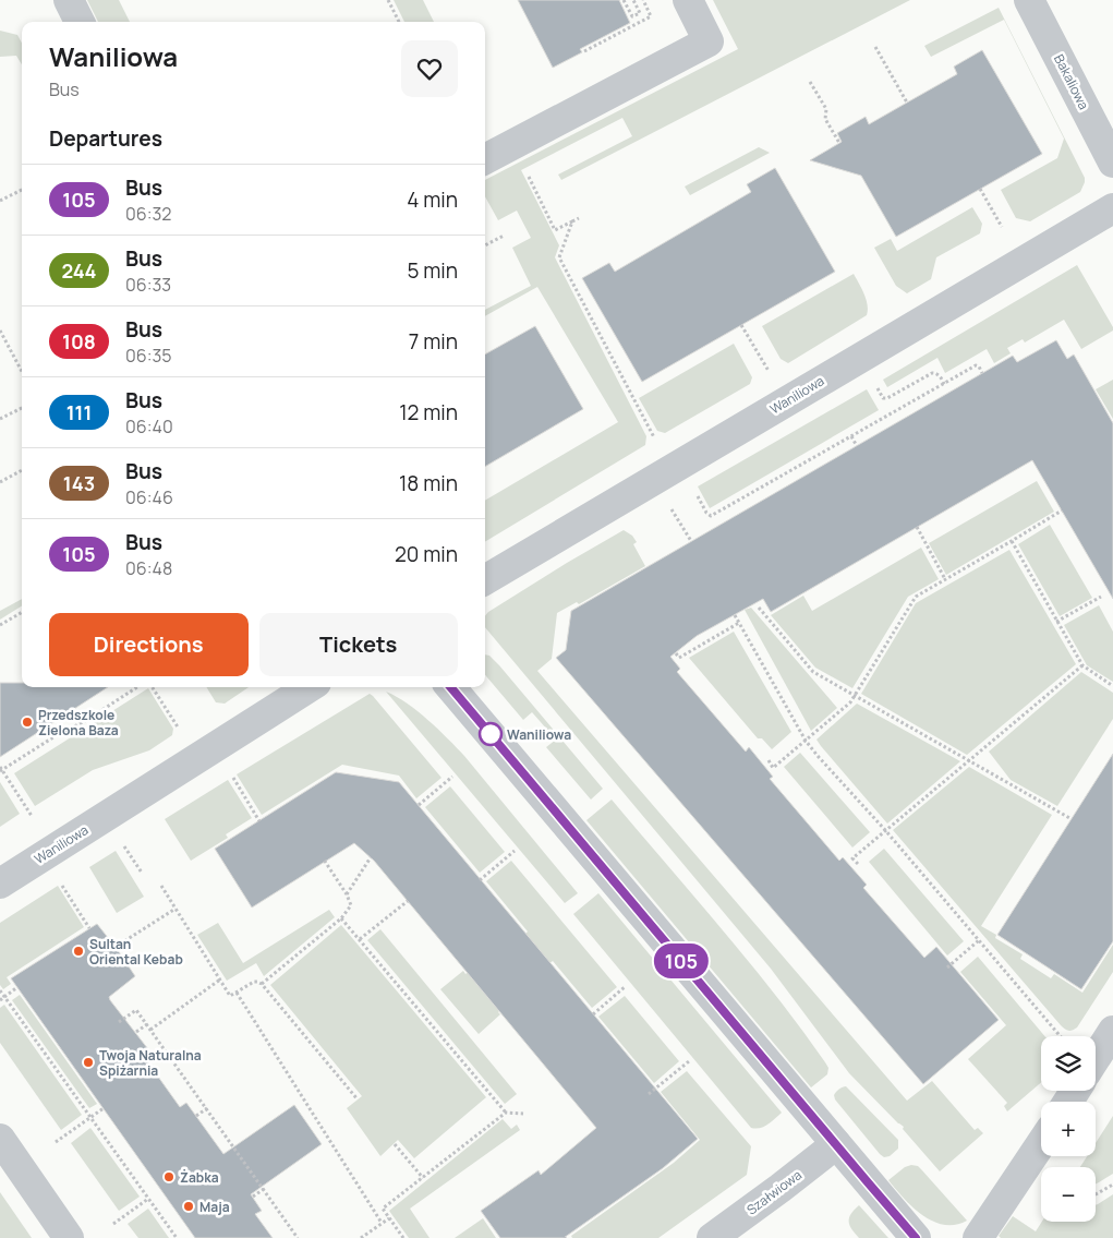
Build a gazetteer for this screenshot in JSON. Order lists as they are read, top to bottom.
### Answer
{
  "streets": {
    "street": ["Bakaliowa", "Waniliowa", "Szałwiowa"]
  },
  "places": [
    "Przedszkole Zielona Baza",
    "Waniliowa",
    "Sultan Oriental Kebab",
    "Twoja Naturalna Spiżarnia",
    "Żabka",
    "Maja"
  ],
  "lines": ["bus line 105"],
  "page": {
    "on_map": "105",
    "heading": [
      ["Waniliowa", "Bus"],
      "Departures"
    ],
    "list": [
      {
        "mark": "105",
        "name": "Bus",
        "note": "06:32",
        "value": "4 min"
      },
      {
        "mark": "244",
        "name": "Bus",
        "note": "06:33",
        "value": "5 min"
      },
      {
        "mark": "108",
        "name": "Bus",
        "note": "06:35",
        "value": "7 min"
      },
      {
        "mark": "111",
        "name": "Bus",
        "note": "06:40",
        "value": "12 min"
      },
      {
        "mark": "143",
        "name": "Bus",
        "note": "06:46",
        "value": "18 min"
      },
      {
        "mark": "105",
        "name": "Bus",
        "note": "06:48",
        "value": "20 min"
      }
    ],
    "buttons": ["Directions", "Tickets"],
    "map_buttons": ["+", "−"]
  }
}
